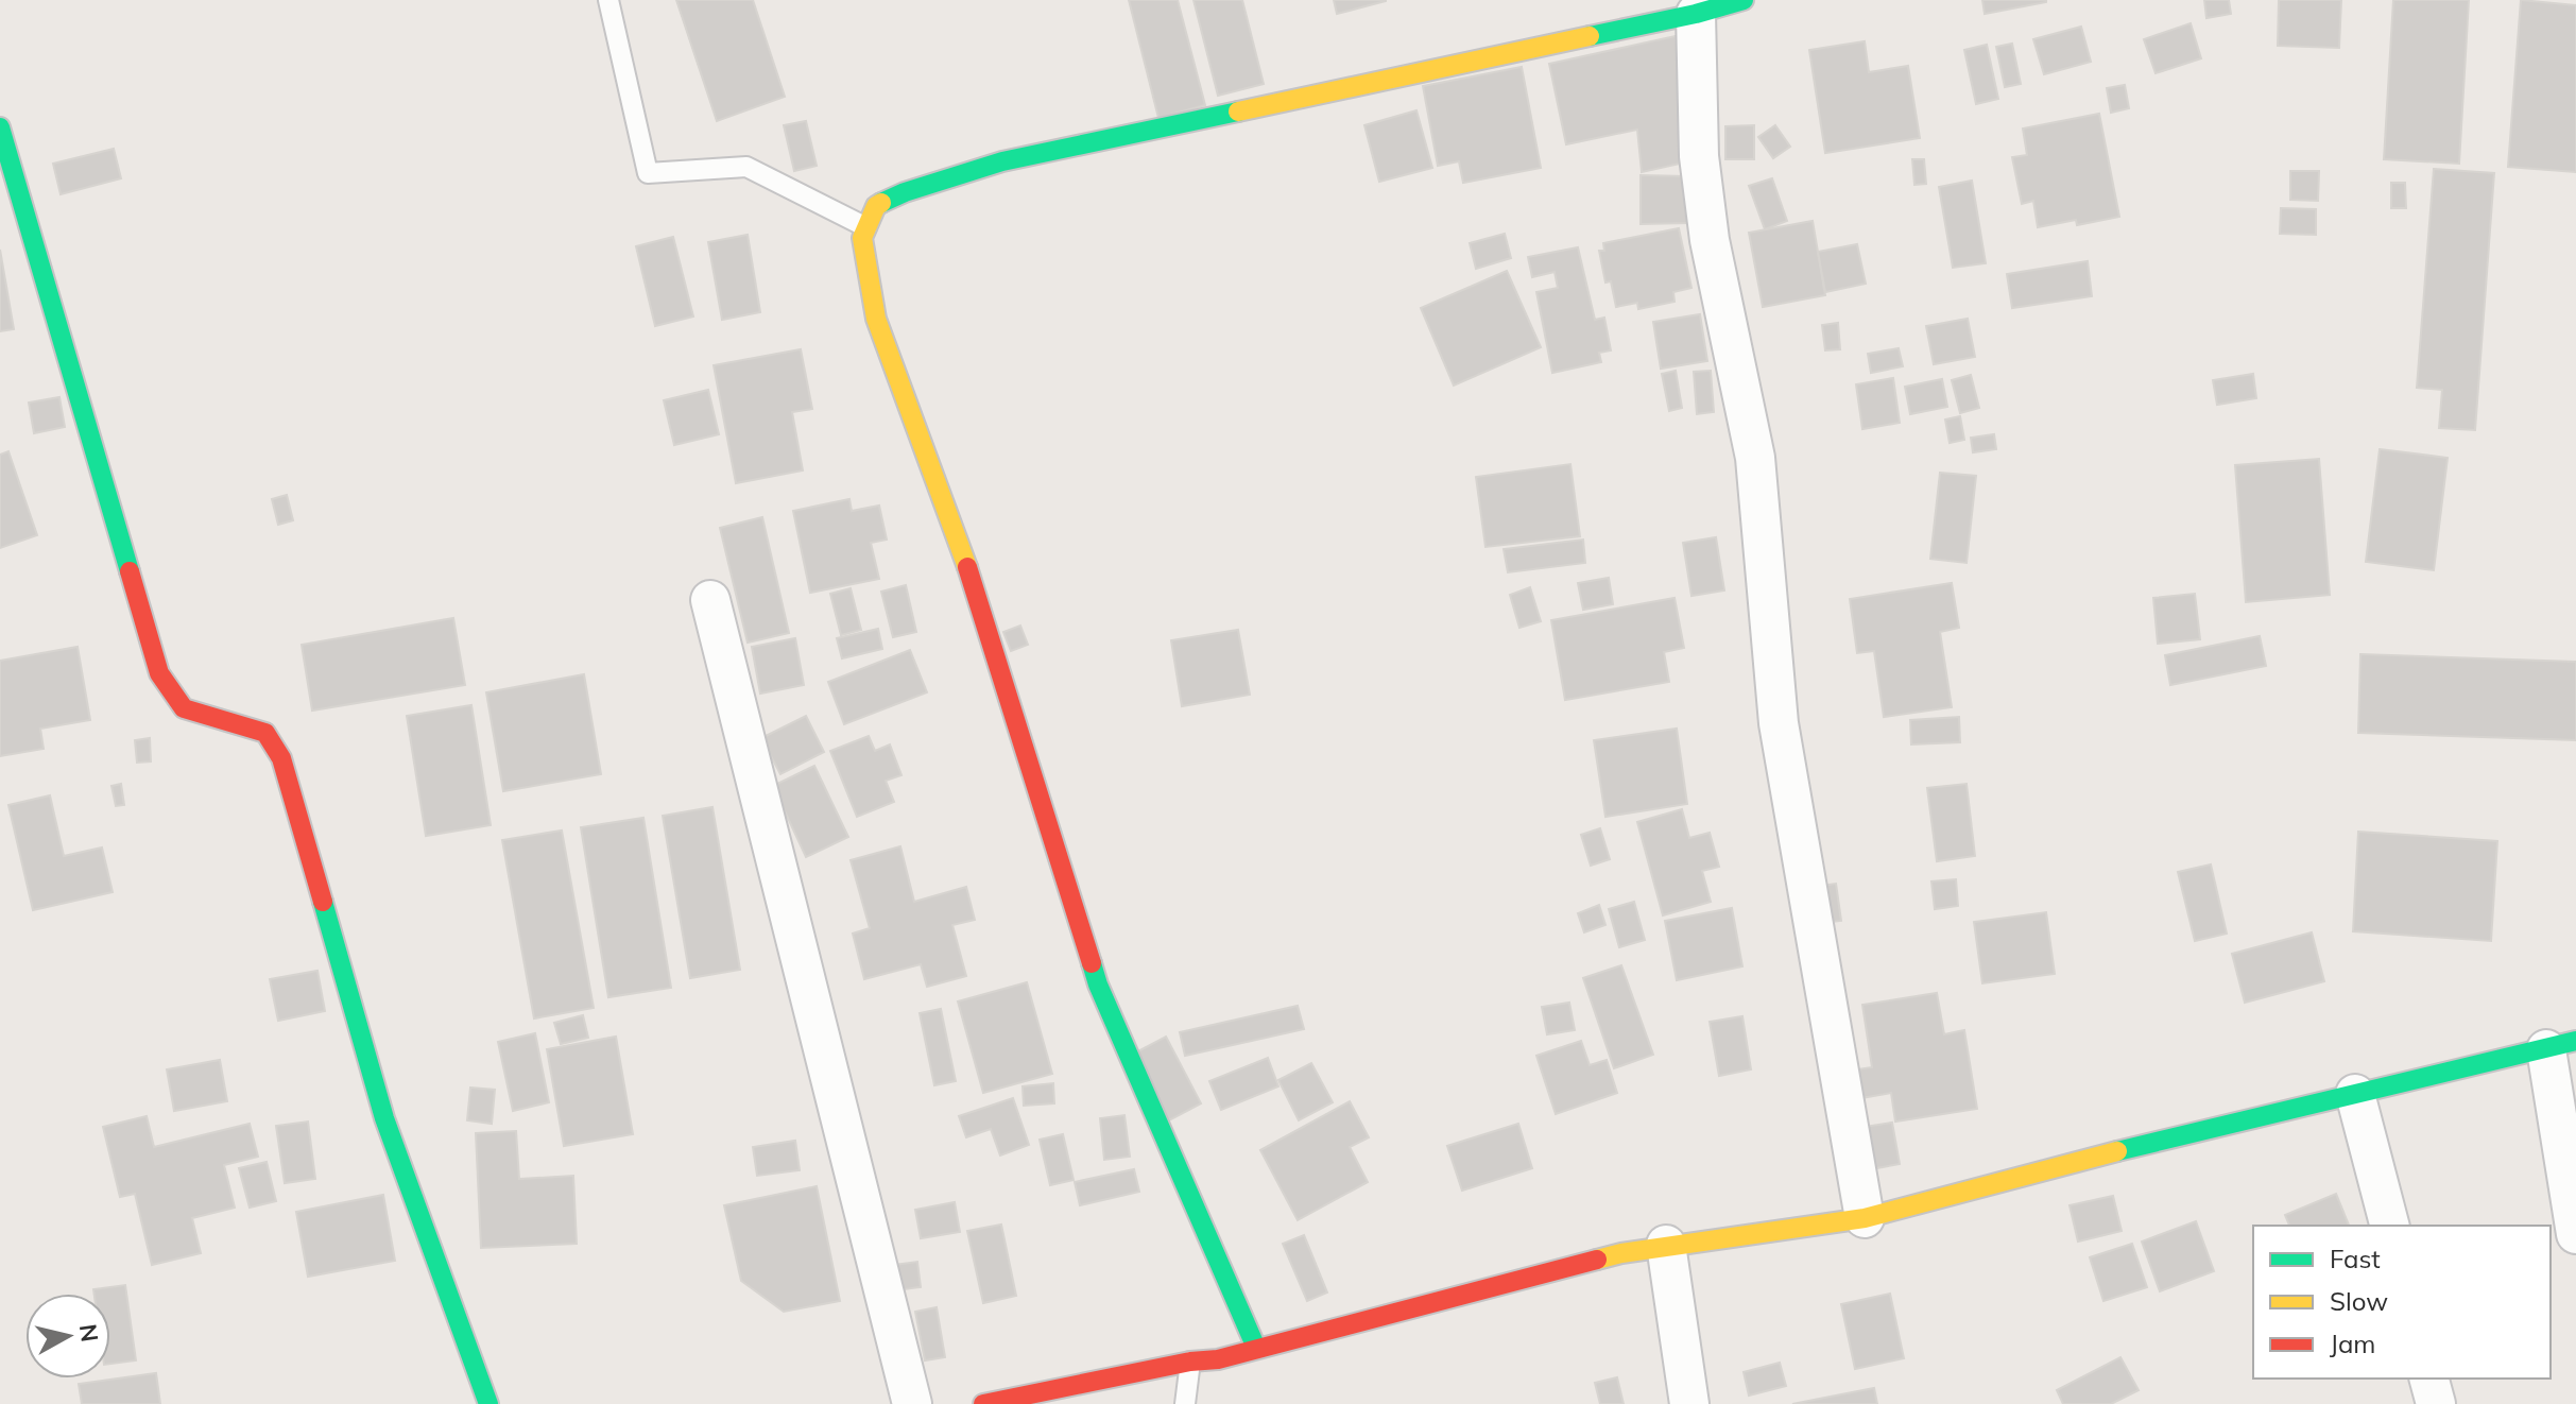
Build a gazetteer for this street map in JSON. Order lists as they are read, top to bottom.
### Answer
{
  "legend": ["Fast", "Slow", "Jam"],
  "north": "right"
}
